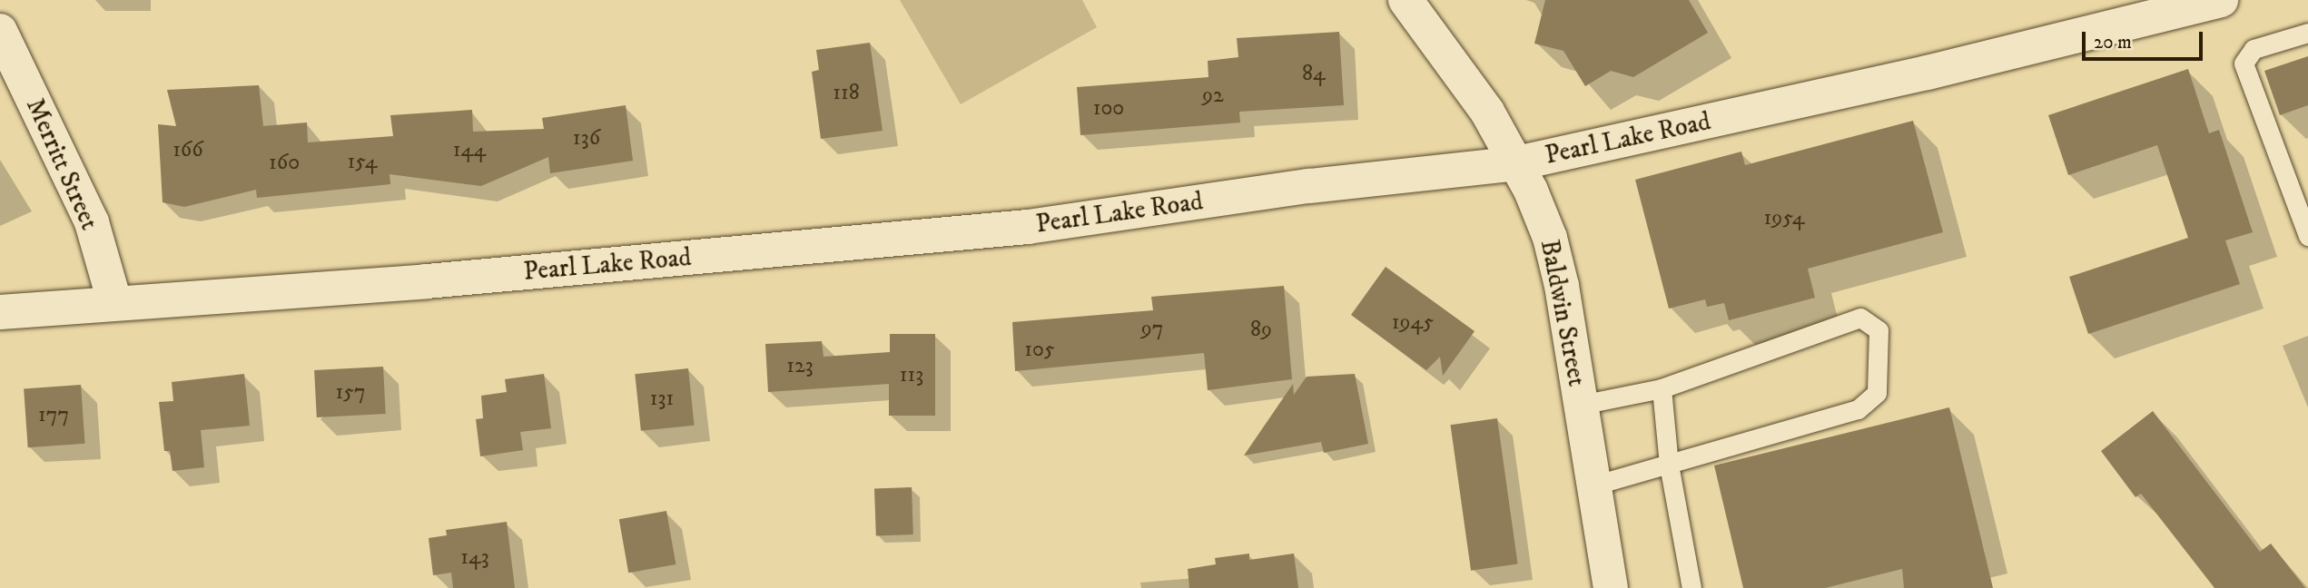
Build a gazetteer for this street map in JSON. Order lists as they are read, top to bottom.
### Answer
{
  "streets": {
    "main road": ["Pearl Lake Road", "Merritt Street", "Baldwin Street"]
  },
  "crossings": [
    ["Pearl Lake Road", "Merritt Street"],
    ["Pearl Lake Road", "Baldwin Street"]
  ],
  "house_numbers": [
    "84",
    "118",
    "92",
    "100",
    "136",
    "166",
    "144",
    "154",
    "160",
    "1954",
    "1945",
    "97",
    "89",
    "105",
    "123",
    "113",
    "157",
    "131",
    "177",
    "143"
  ],
  "scale_bar": "20 m"
}
